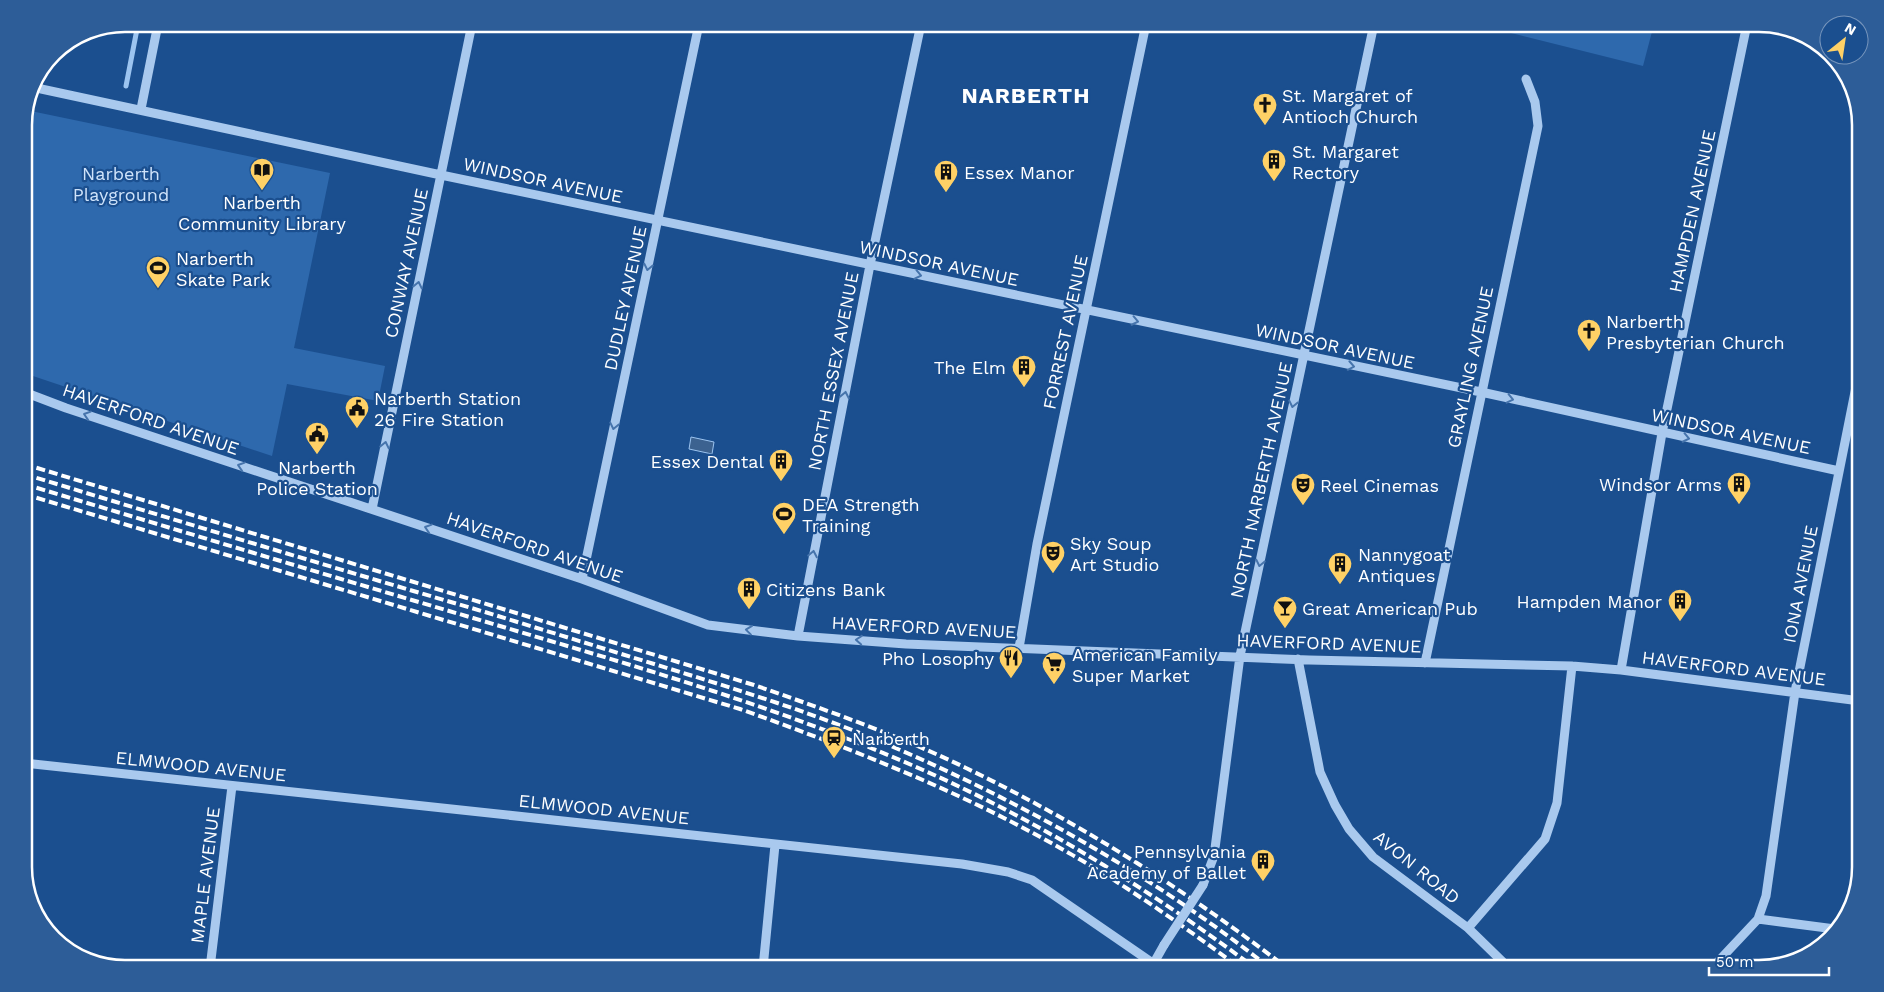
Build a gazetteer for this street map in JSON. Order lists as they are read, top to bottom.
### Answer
{
  "streets": {
    "street": [
      "WINDSOR AVENUE",
      "HAMPDEN AVENUE",
      "CONWAY AVENUE",
      "DUDLEY AVENUE",
      "FORREST AVENUE",
      "GRAYLING AVENUE",
      "NORTH ESSEX AVENUE",
      "HAVERFORD AVENUE",
      "NORTH NARBERTH AVENUE",
      "IONA AVENUE",
      "ELMWOOD AVENUE",
      "AVON ROAD",
      "MAPLE AVENUE"
    ]
  },
  "crossings": [
    ["WINDSOR AVENUE", "HAMPDEN AVENUE"],
    ["WINDSOR AVENUE", "CONWAY AVENUE"],
    ["WINDSOR AVENUE", "DUDLEY AVENUE"],
    ["WINDSOR AVENUE", "FORREST AVENUE"],
    ["WINDSOR AVENUE", "GRAYLING AVENUE"],
    ["WINDSOR AVENUE", "NORTH ESSEX AVENUE"],
    ["WINDSOR AVENUE", "NORTH NARBERTH AVENUE"],
    ["WINDSOR AVENUE", "IONA AVENUE"],
    ["HAMPDEN AVENUE", "HAVERFORD AVENUE"],
    ["CONWAY AVENUE", "HAVERFORD AVENUE"],
    ["DUDLEY AVENUE", "HAVERFORD AVENUE"],
    ["FORREST AVENUE", "HAVERFORD AVENUE"],
    ["GRAYLING AVENUE", "HAVERFORD AVENUE"],
    ["NORTH ESSEX AVENUE", "HAVERFORD AVENUE"],
    ["HAVERFORD AVENUE", "NORTH NARBERTH AVENUE"],
    ["HAVERFORD AVENUE", "IONA AVENUE"],
    ["HAVERFORD AVENUE", "AVON ROAD"],
    ["ELMWOOD AVENUE", "MAPLE AVENUE"]
  ],
  "one_way": [
    "WINDSOR AVENUE",
    "CONWAY AVENUE",
    "DUDLEY AVENUE",
    "NORTH ESSEX AVENUE",
    "HAVERFORD AVENUE"
  ],
  "districts": ["NARBERTH"],
  "parks": ["Narberth Playground"],
  "places": {
    "church": ["St. Margaret of Antioch Church", "Narberth Presbyterian Church"],
    "building": [
      "St. Margaret Rectory",
      "Essex Manor",
      "The Elm",
      "Essex Dental",
      "Windsor Arms",
      "Nannygoat Antiques",
      "Citizens Bank",
      "Hampden Manor",
      "Pennsylvania Academy of Ballet"
    ],
    "library": ["Narberth Community Library"],
    "sports": ["Narberth Skate Park", "DEA Strength Training"],
    "public building": ["Narberth Station 26 Fire Station", "Narberth Police Station"],
    "theatre": ["Reel Cinemas", "Sky Soup Art Studio"],
    "bar": ["Great American Pub"],
    "restaurant": ["Pho Losophy"],
    "supermarket": ["American Family Super Market"],
    "station": ["Narberth"]
  },
  "scale_bar": "50 m",
  "north": "top right"
}
